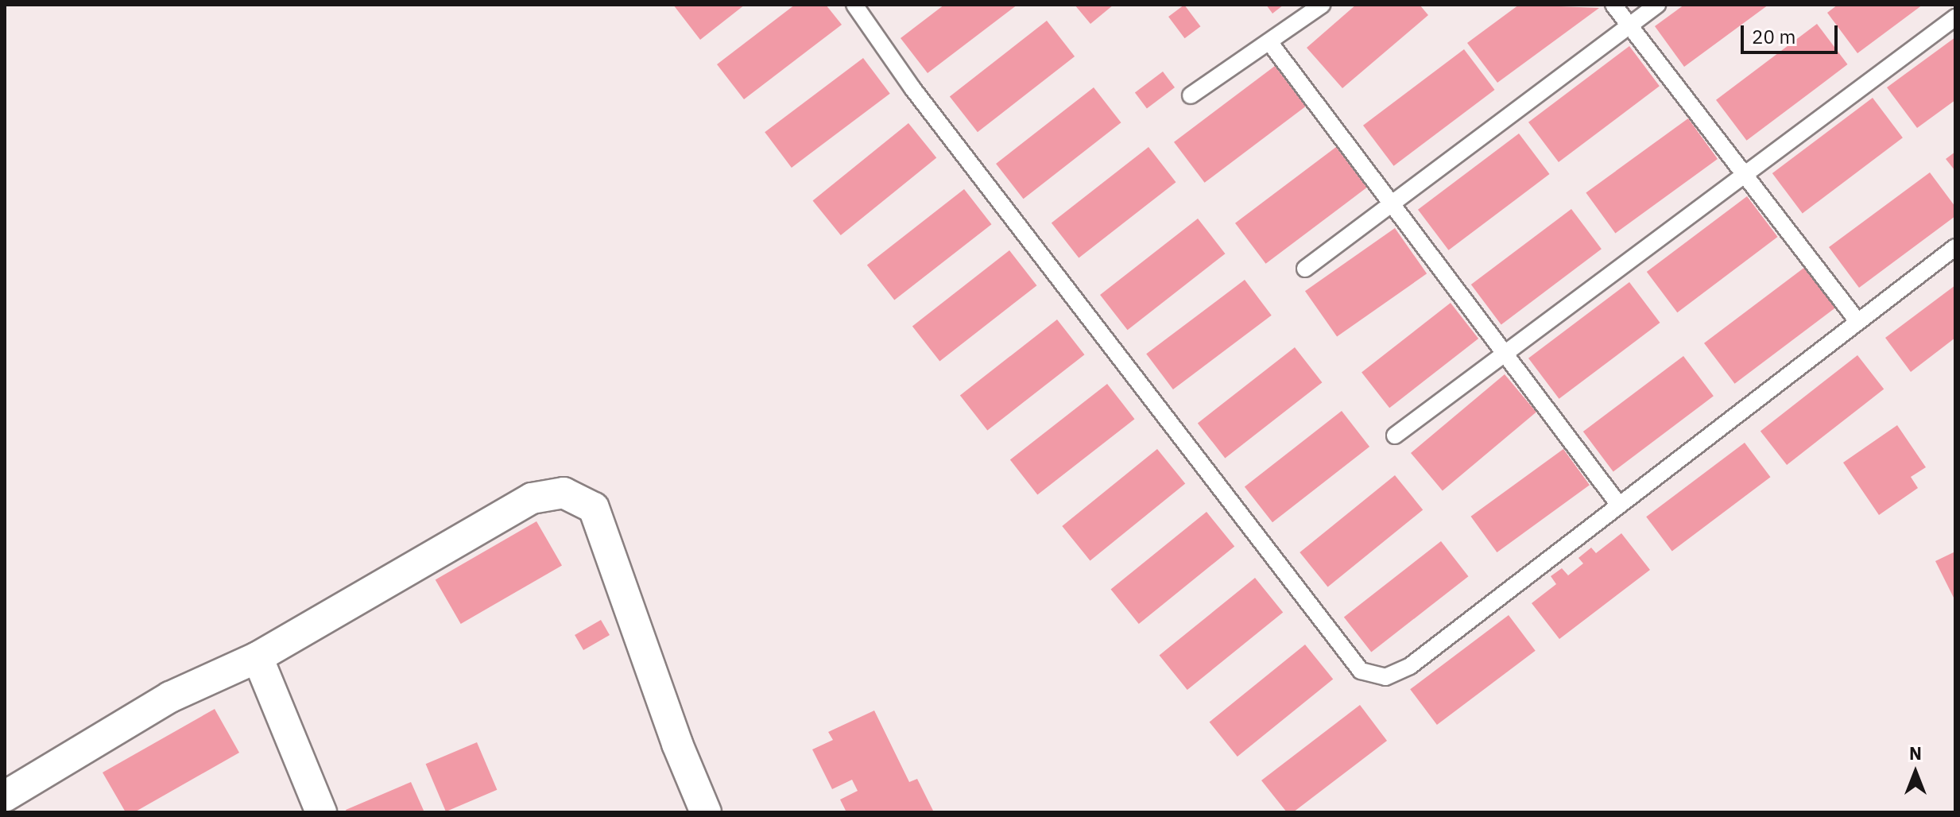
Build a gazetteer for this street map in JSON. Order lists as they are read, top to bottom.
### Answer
{
  "scale_bar": "20 m",
  "north": "top"
}
